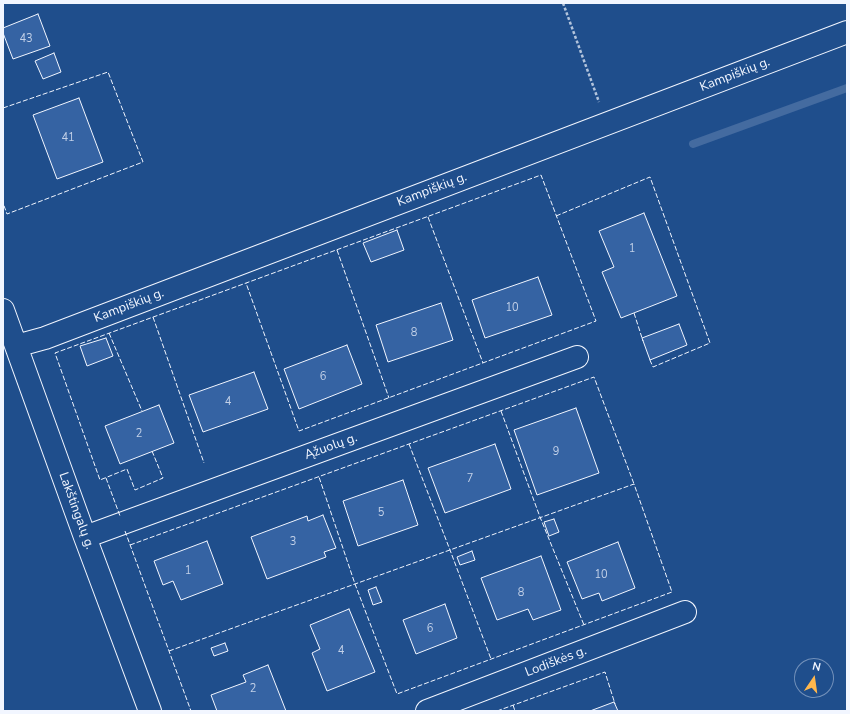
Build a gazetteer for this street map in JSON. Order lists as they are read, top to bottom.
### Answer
{
  "streets": {
    "street": [
      "Kampiškių g.",
      "Ąžuolų g.",
      "Lakštingalų g.",
      "Lodiškės g."
    ]
  },
  "crossings": [
    ["Kampiškių g.", "Lakštingalų g."],
    ["Ąžuolų g.", "Lakštingalų g."]
  ],
  "house_numbers": [
    "43",
    "41",
    "1",
    "10",
    "8",
    "6",
    "4",
    "2",
    "9",
    "7",
    "5",
    "3",
    "1",
    "10",
    "8",
    "6",
    "4",
    "2"
  ],
  "north": "top"
}
